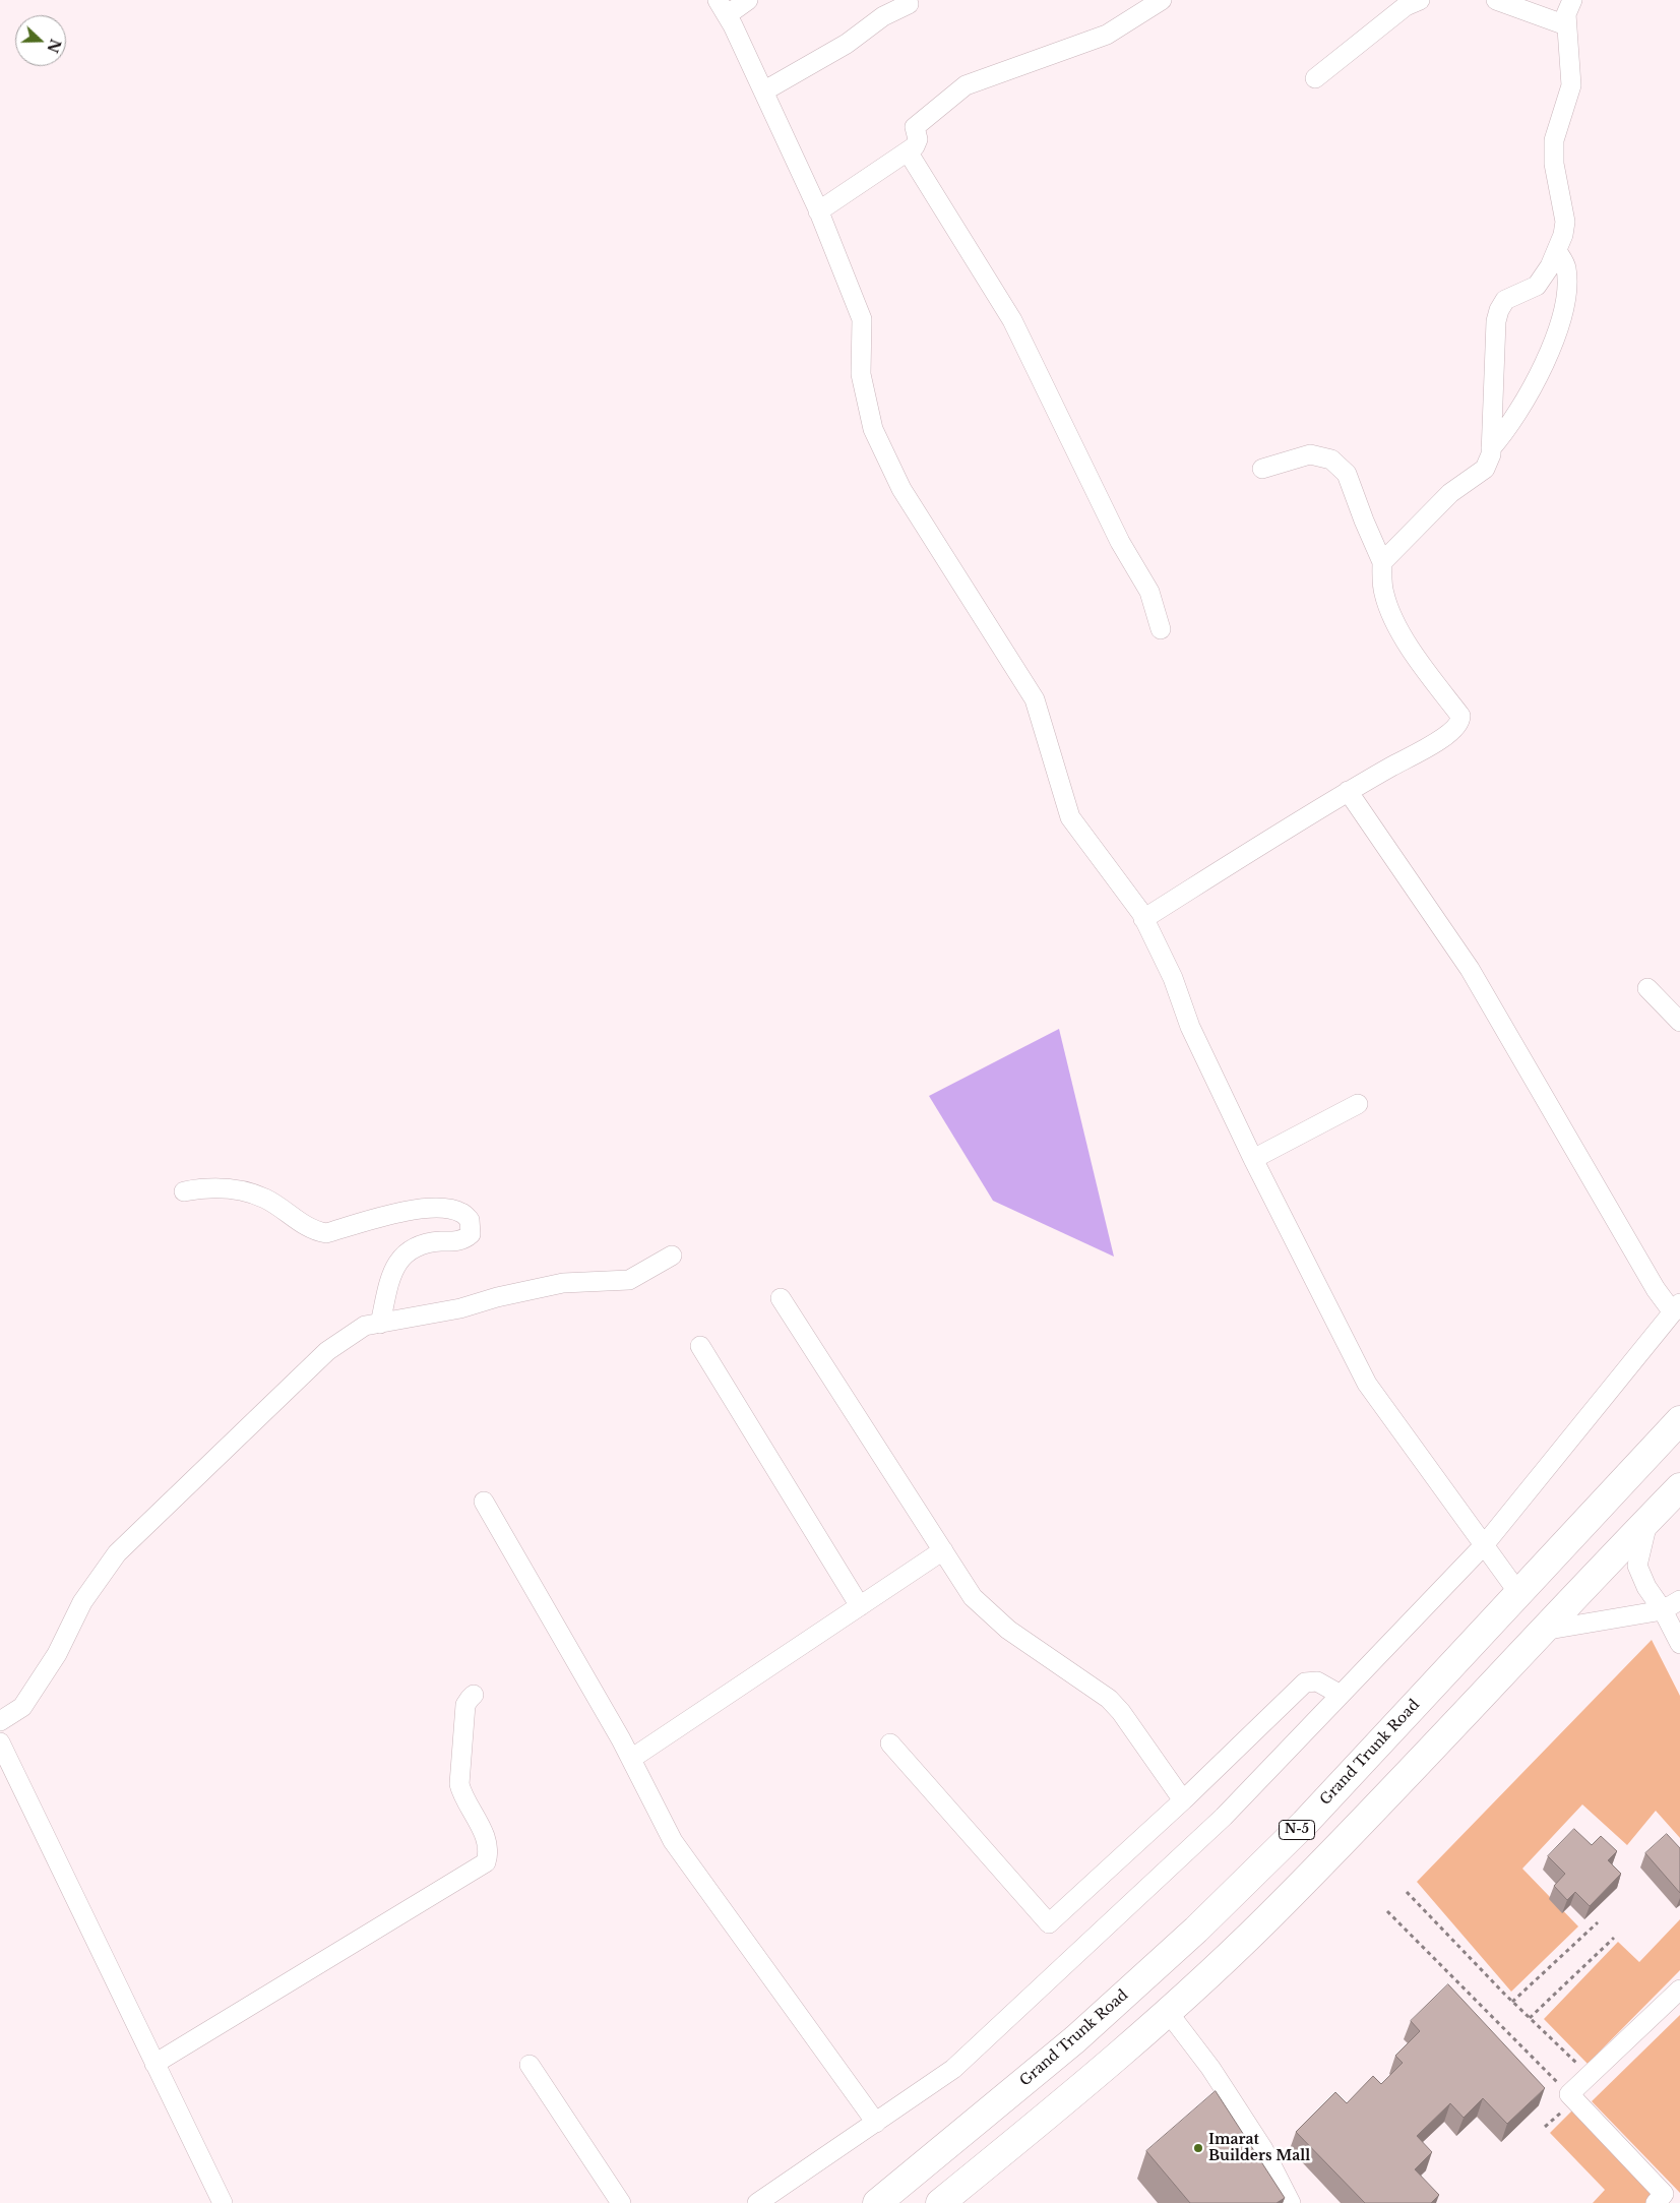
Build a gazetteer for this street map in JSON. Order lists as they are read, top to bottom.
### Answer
{
  "streets": {
    "highway": ["Grand Trunk Road", "N-5"]
  },
  "places": ["Imarat Builders Mall"],
  "north": "right"
}
